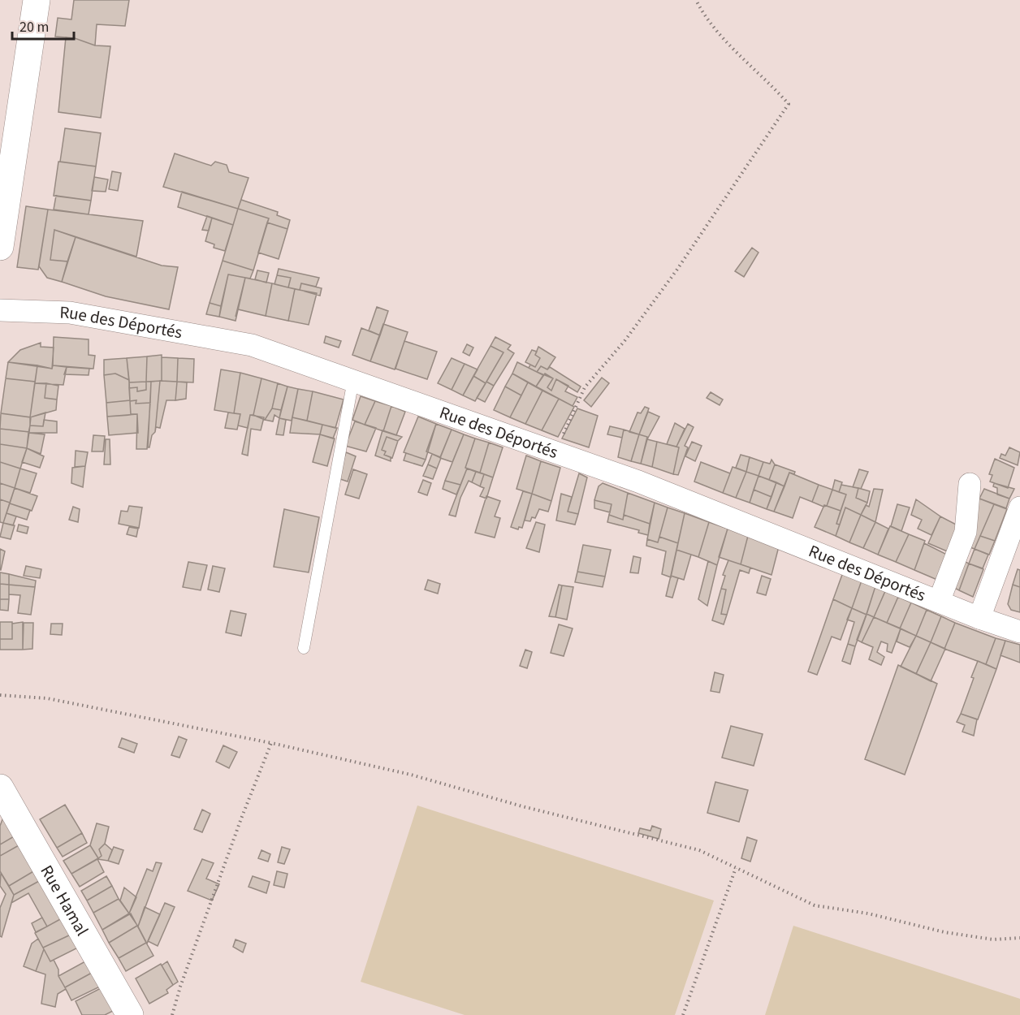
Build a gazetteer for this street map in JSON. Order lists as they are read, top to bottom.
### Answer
{
  "streets": {
    "street": ["Rue des Déportés", "Rue Hamal"]
  },
  "scale_bar": "20 m"
}
